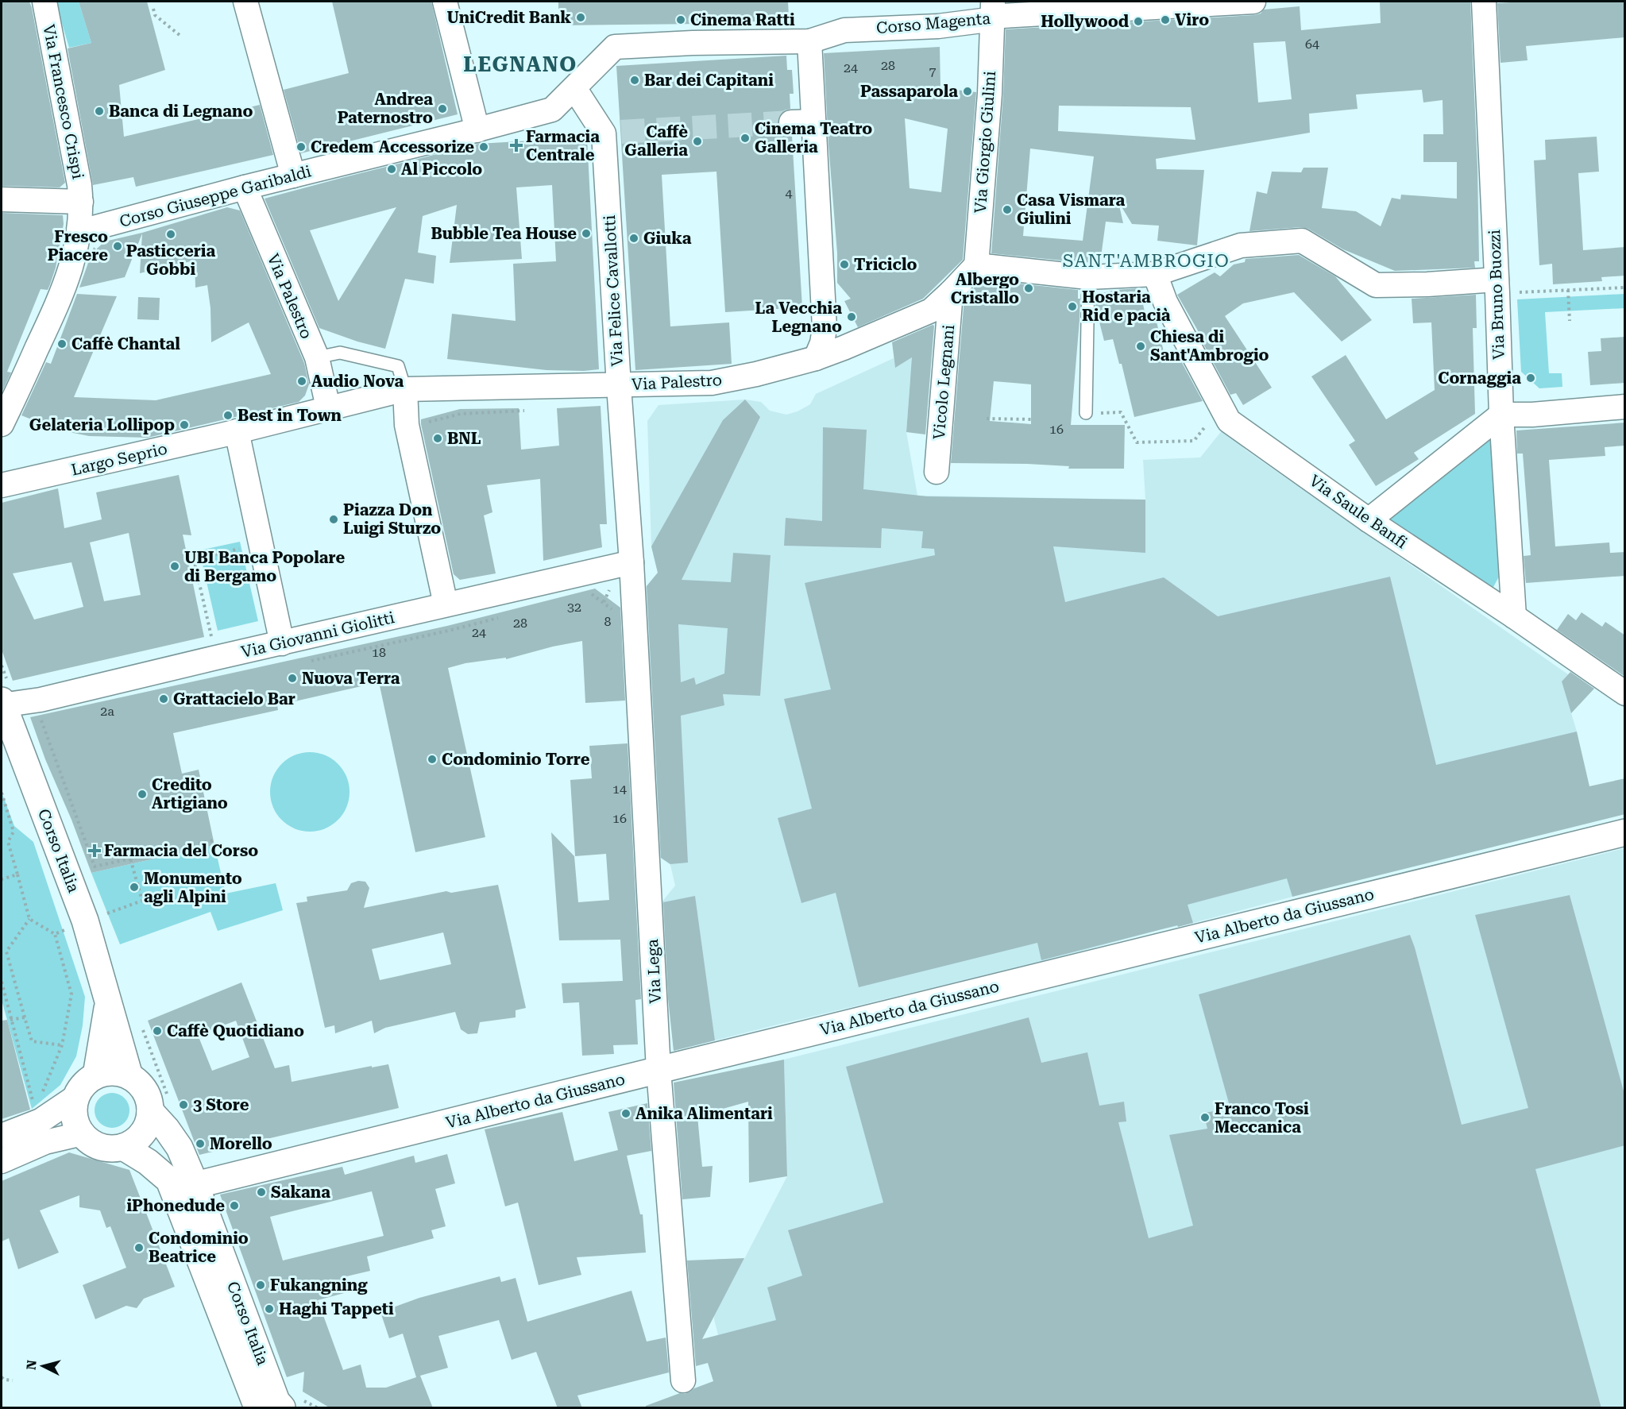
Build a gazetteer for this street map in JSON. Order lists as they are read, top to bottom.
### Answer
{
  "streets": {
    "street": [
      "Corso Magenta",
      "Via Francesco Crispi",
      "Via Giorgio Giulini",
      "Corso Giuseppe Garibaldi",
      "Via Felice Cavallotti",
      "Via Bruno Buozzi",
      "Via Palestro",
      "Vicolo Legnani",
      "Largo Seprio",
      "Via Saule Banfi",
      "Via Giovanni Giolitti",
      "Corso Italia",
      "Via Alberto da Giussano",
      "Via Lega"
    ]
  },
  "crossings": [
    ["Corso Magenta", "Via Giorgio Giulini"],
    ["Corso Magenta", "Corso Giuseppe Garibaldi"],
    ["Via Francesco Crispi", "Corso Giuseppe Garibaldi"],
    ["Via Giorgio Giulini", "Via Palestro"],
    ["Corso Giuseppe Garibaldi", "Via Felice Cavallotti"],
    ["Corso Giuseppe Garibaldi", "Via Palestro"],
    ["Via Felice Cavallotti", "Via Palestro"],
    ["Via Felice Cavallotti", "Via Giovanni Giolitti"],
    ["Via Felice Cavallotti", "Via Lega"],
    ["Via Bruno Buozzi", "Via Saule Banfi"],
    ["Via Palestro", "Vicolo Legnani"],
    ["Via Giovanni Giolitti", "Corso Italia"],
    ["Via Giovanni Giolitti", "Via Lega"],
    ["Corso Italia", "Via Alberto da Giussano"],
    ["Via Alberto da Giussano", "Via Lega"]
  ],
  "districts": ["LEGNANO", "SANT'AMBROGIO"],
  "places": {
    "other": [
      "UniCredit Bank",
      "Cinema Ratti",
      "Viro",
      "Hollywood",
      "Bar dei Capitani",
      "Passaparola",
      "Andrea Paternostro",
      "Banca di Legnano",
      "Cinema Teatro Galleria",
      "Caffè Galleria",
      "Credem",
      "Accessorize",
      "Al Piccolo",
      "Casa Vismara Giulini",
      "Bubble Tea House",
      "Pasticceria Gobbi",
      "Giuka",
      "Fresco Piacere",
      "Triciclo",
      "Albergo Cristallo",
      "Hostaria Rid e pacià",
      "La Vecchia Legnano",
      "Caffè Chantal",
      "Chiesa di Sant'Ambrogio",
      "Cornaggia",
      "Audio Nova",
      "Best in Town",
      "Gelateria Lollipop",
      "BNL",
      "Piazza Don Luigi Sturzo",
      "UBI Banca Popolare di Bergamo",
      "Nuova Terra",
      "Grattacielo Bar",
      "Condominio Torre",
      "Credito Artigiano",
      "Monumento agli Alpini",
      "Caffè Quotidiano",
      "3 Store",
      "Anika Alimentari",
      "Franco Tosi Meccanica",
      "Morello",
      "Sakana",
      "iPhonedude",
      "Condominio Beatrice",
      "Fukangning",
      "Haghi Tappeti"
    ],
    "health": ["Farmacia Centrale", "Farmacia del Corso"]
  },
  "house_numbers": [
    "64",
    "28",
    "24",
    "7",
    "4",
    "16",
    "32",
    "8",
    "28",
    "24",
    "18",
    "2a",
    "14",
    "16"
  ],
  "north": "left"
}
